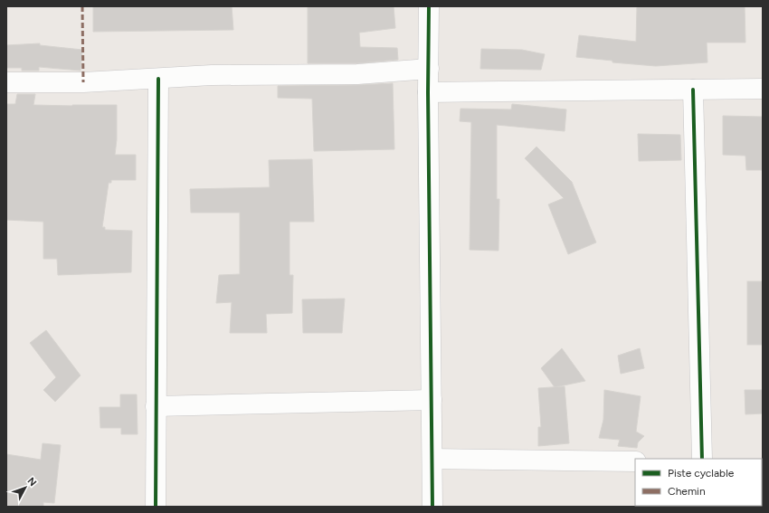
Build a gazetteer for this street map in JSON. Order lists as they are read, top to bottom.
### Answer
{
  "legend": ["Piste cyclable", "Chemin"],
  "north": "top right"
}
